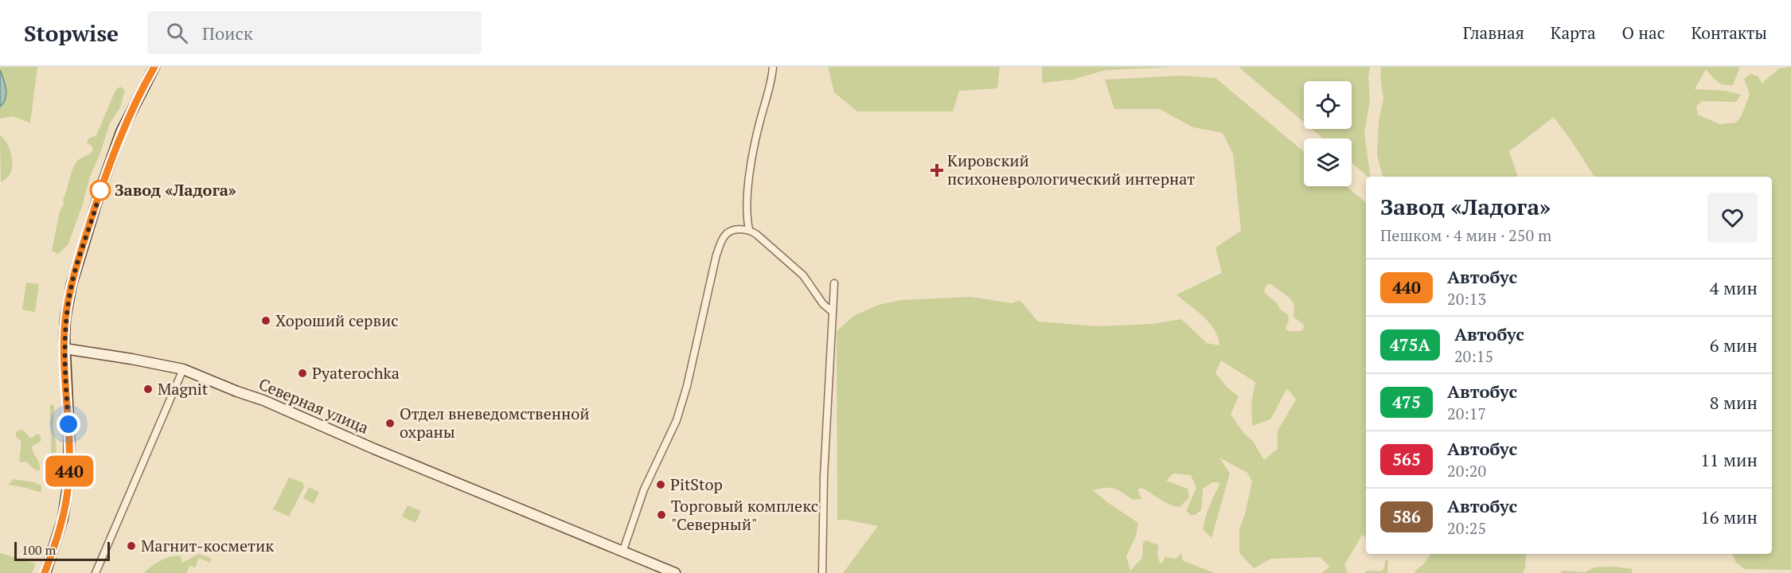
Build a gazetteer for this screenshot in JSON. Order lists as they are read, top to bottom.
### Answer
{
  "streets": {
    "street": ["Северная улица"]
  },
  "places": {
    "health": ["Кировский психоневрологический интернат"],
    "other": [
      "Завод «Ладога»",
      "Хороший сервис",
      "Pyaterochka",
      "Magnit",
      "Отдел вневедомственной охраны",
      "PitStop",
      "Торговый комплекс \"Северный\"",
      "Магнит-косметик"
    ]
  },
  "lines": ["bus line 440"],
  "scale_bar": "100 m",
  "page": {
    "header": "Stopwise",
    "search": "Поиск",
    "nav": [
      "Главная",
      "Карта",
      "О нас",
      "Контакты"
    ],
    "on_map": "440",
    "heading": ["Завод «Ладога»", "Пешком · 4 мин · 250 m"],
    "list": [
      {
        "mark": "440",
        "name": "Автобус",
        "note": "20:13",
        "value": "4 мин"
      },
      {
        "mark": "475А",
        "name": "Автобус",
        "note": "20:15",
        "value": "6 мин"
      },
      {
        "mark": "475",
        "name": "Автобус",
        "note": "20:17",
        "value": "8 мин"
      },
      {
        "mark": "565",
        "name": "Автобус",
        "note": "20:20",
        "value": "11 мин"
      },
      {
        "mark": "586",
        "name": "Автобус",
        "note": "20:25",
        "value": "16 мин"
      }
    ],
    "scale": "100 m"
  }
}
